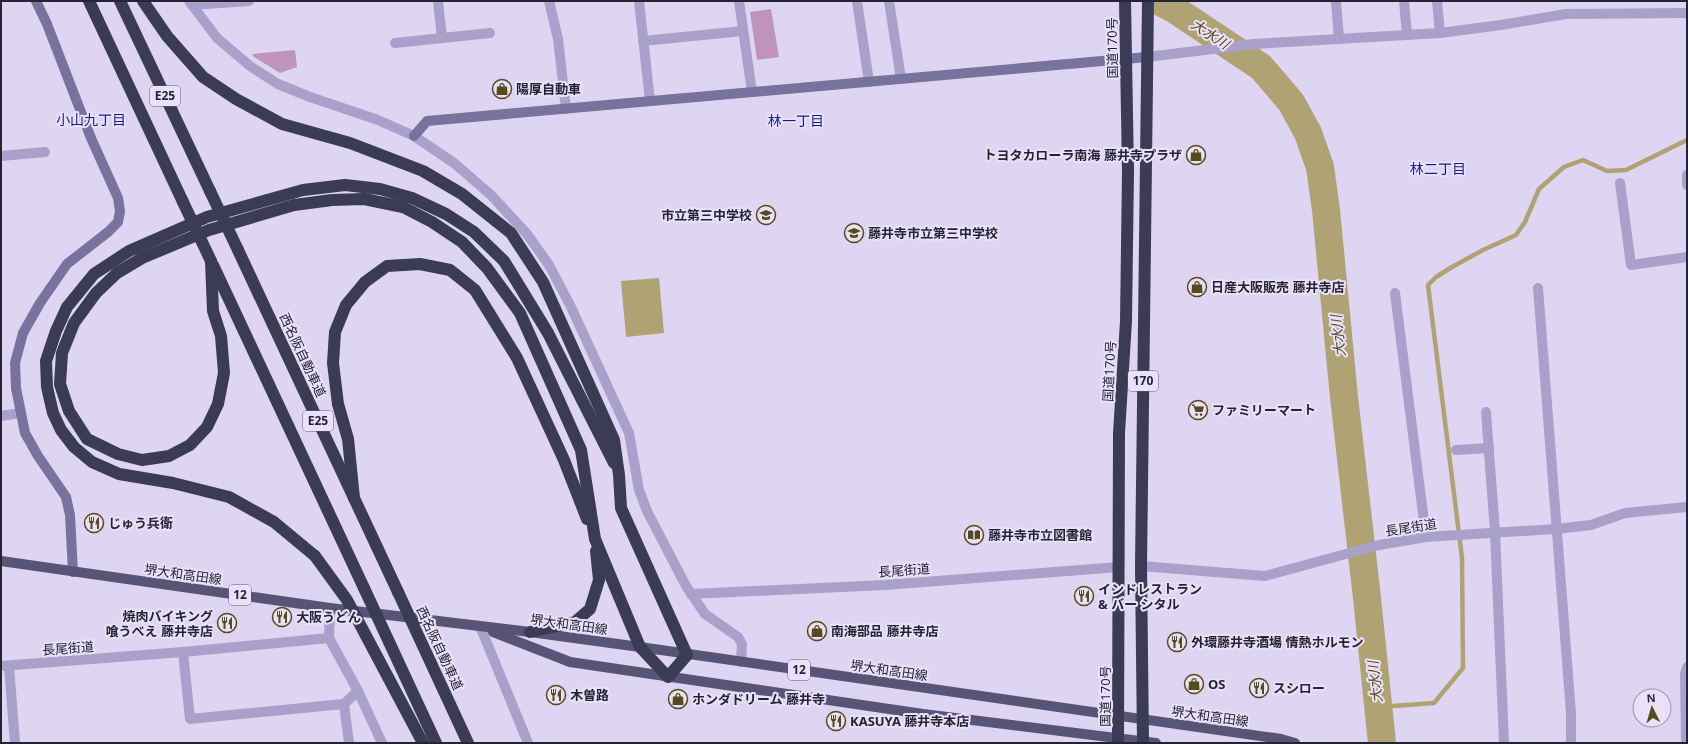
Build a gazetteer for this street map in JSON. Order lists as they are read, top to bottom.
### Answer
{
  "streets": {
    "highway": [
      "国道170号",
      "E25",
      "西名阪自動車道",
      "170"
    ],
    "main road": ["堺大和高田線", "12"],
    "street": ["長尾街道"]
  },
  "crossings": [
    ["国道170号", "長尾街道"],
    ["国道170号", "堺大和高田線"],
    ["170", "長尾街道"],
    ["170", "堺大和高田線"]
  ],
  "districts": ["小山九丁目", "林一丁目", "林二丁目"],
  "water": ["大水川"],
  "places": {
    "shop": [
      "陽厚自動車",
      "トヨタカローラ南海 藤井寺プラザ",
      "日産大阪販売 藤井寺店",
      "南海部品 藤井寺店",
      "OS",
      "ホンダドリーム 藤井寺"
    ],
    "school or university": ["市立第三中学校", "藤井寺市立第三中学校"],
    "supermarket": ["ファミリーマート"],
    "restaurant": [
      "じゅう兵衛",
      "インドレストラン & バー シタル",
      "大阪うどん",
      "焼肉バイキング 喰うべえ 藤井寺店",
      "外環藤井寺酒場 情熱ホルモン",
      "スシロー",
      "木曽路",
      "KASUYA 藤井寺本店"
    ],
    "library": ["藤井寺市立図書館"]
  },
  "north": "top"
}
